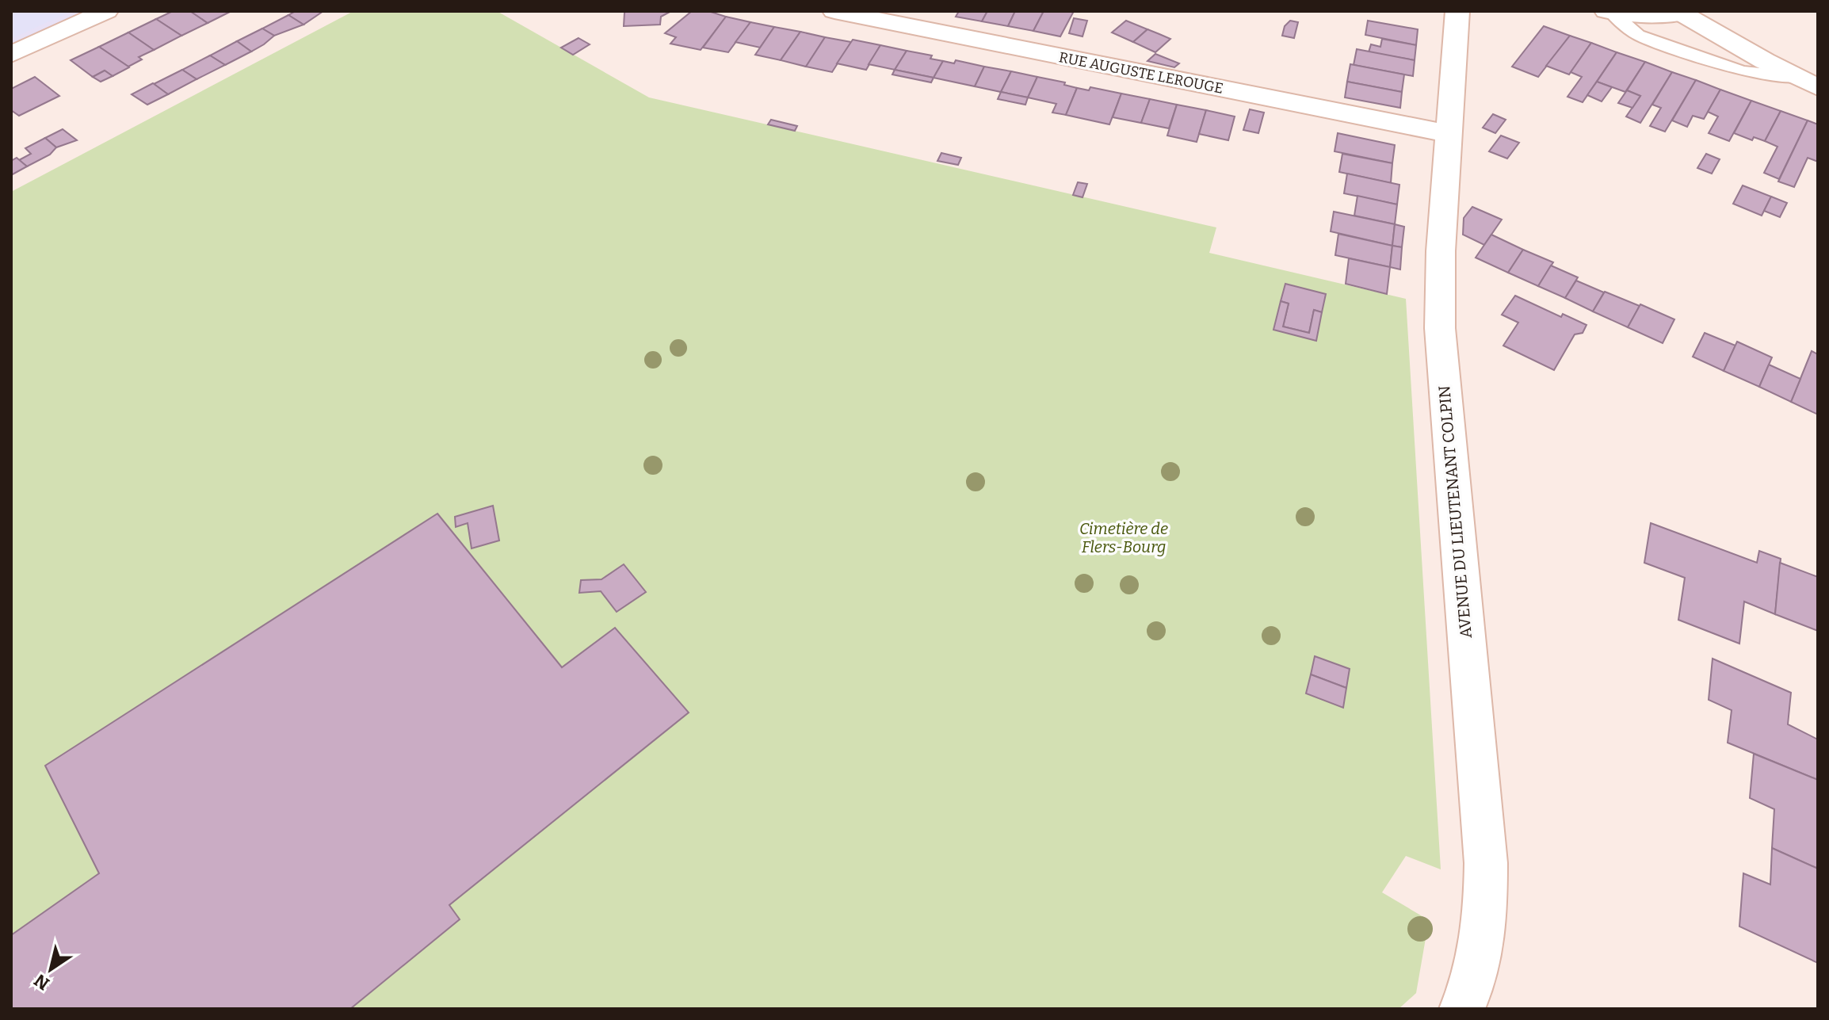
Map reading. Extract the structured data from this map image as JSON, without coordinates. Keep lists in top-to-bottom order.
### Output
{
  "streets": {
    "street": ["RUE AUGUSTE LEROUGE", "AVENUE DU LIEUTENANT COLPIN"]
  },
  "crossings": [
    ["RUE AUGUSTE LEROUGE", "AVENUE DU LIEUTENANT COLPIN"]
  ],
  "parks": ["Cimetière de Flers-Bourg"],
  "north": "bottom left"
}
